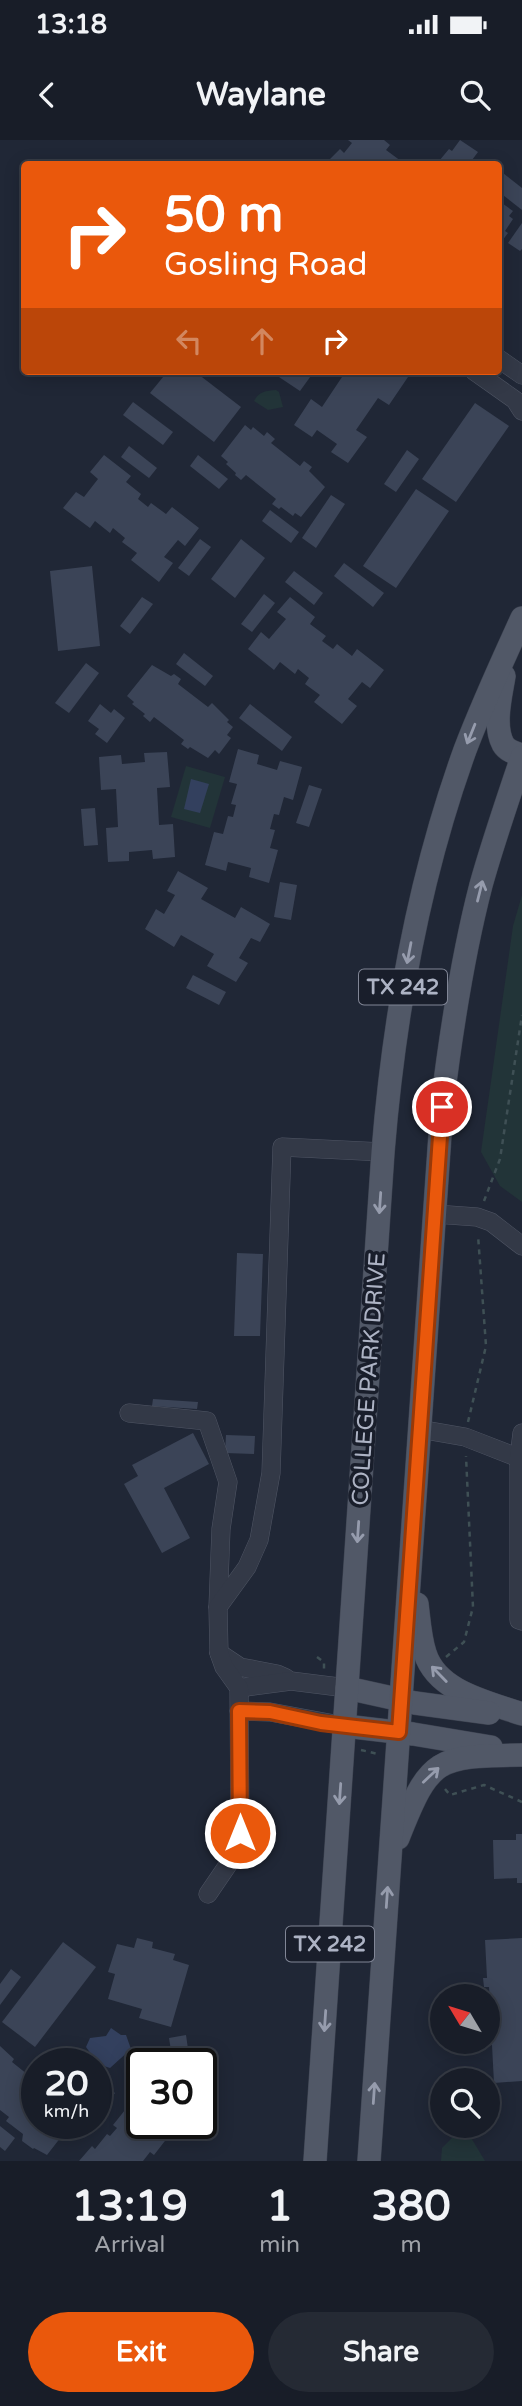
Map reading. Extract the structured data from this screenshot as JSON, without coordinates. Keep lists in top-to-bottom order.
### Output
{
  "streets": {
    "main road": ["TX 242", "COLLEGE PARK DRIVE"]
  },
  "north": "top left",
  "page": {
    "status": "13:18",
    "header": "Waylane",
    "turn": ["50 m", "Gosling Road"],
    "speed": "20 km/h",
    "limit": "30",
    "eta": [
      "13:19",
      "Arrival",
      "1",
      "min",
      "380",
      "m"
    ],
    "buttons": ["Exit", "Share"]
  }
}
